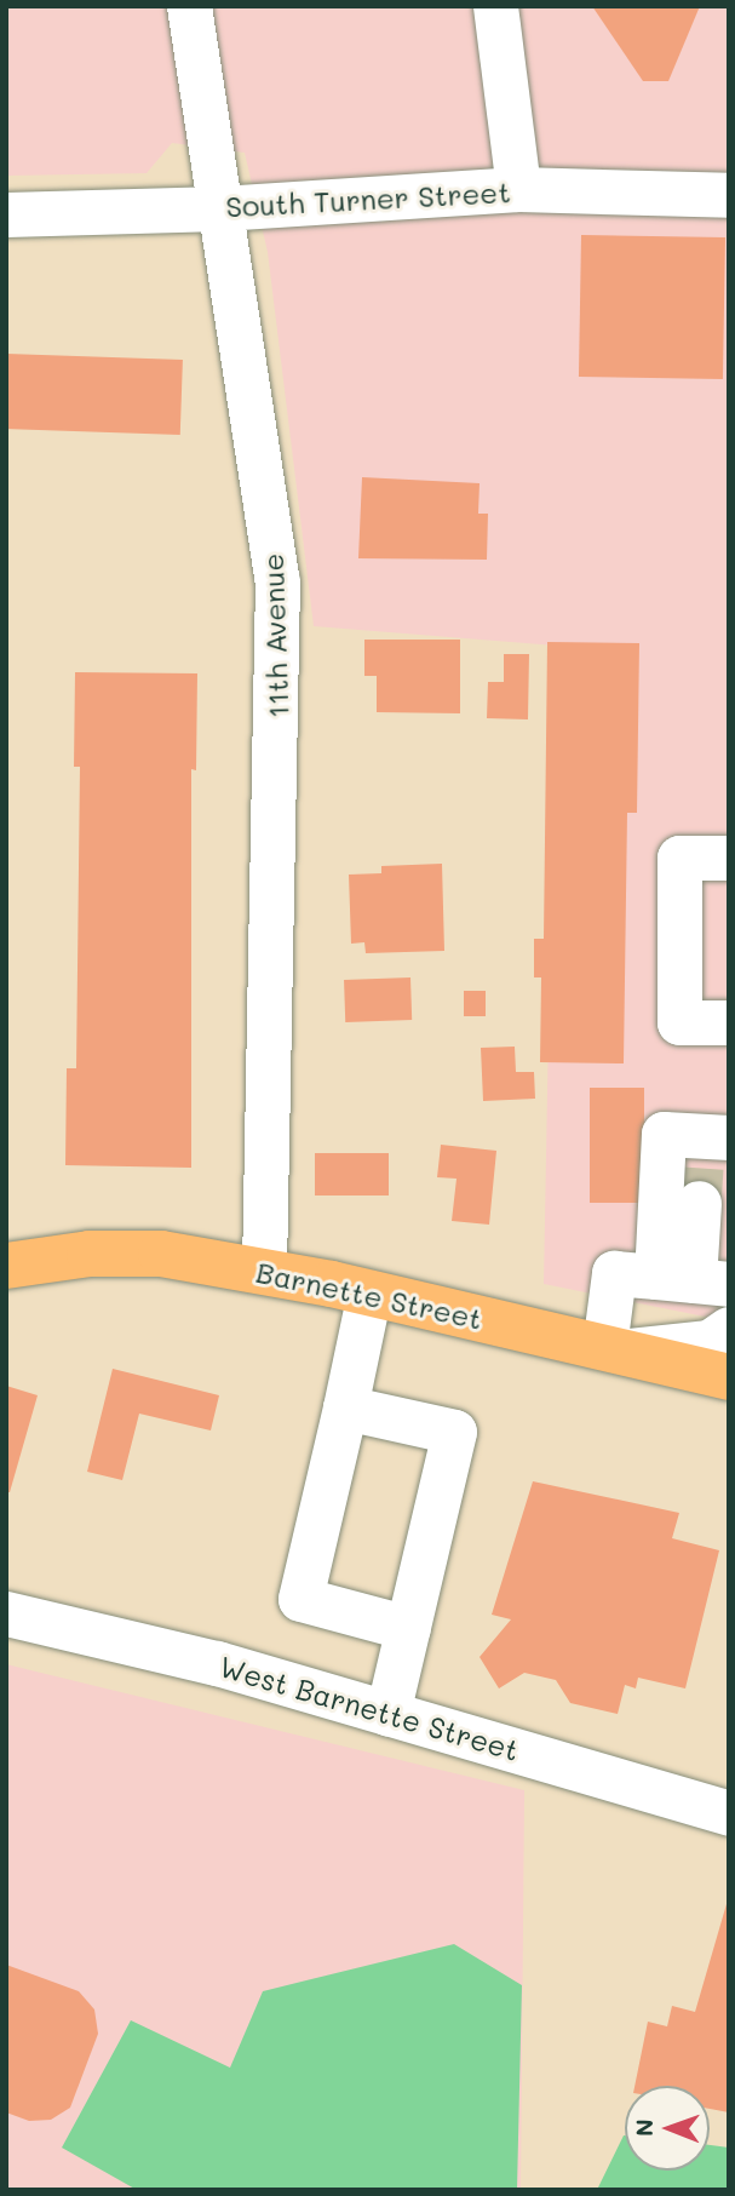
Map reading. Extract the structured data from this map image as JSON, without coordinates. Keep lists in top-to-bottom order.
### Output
{
  "streets": {
    "main road": ["Barnette Street"],
    "street": ["South Turner Street", "11th Avenue", "West Barnette Street"]
  },
  "crossings": [
    ["South Turner Street", "11th Avenue"],
    ["11th Avenue", "Barnette Street"]
  ],
  "north": "left"
}
